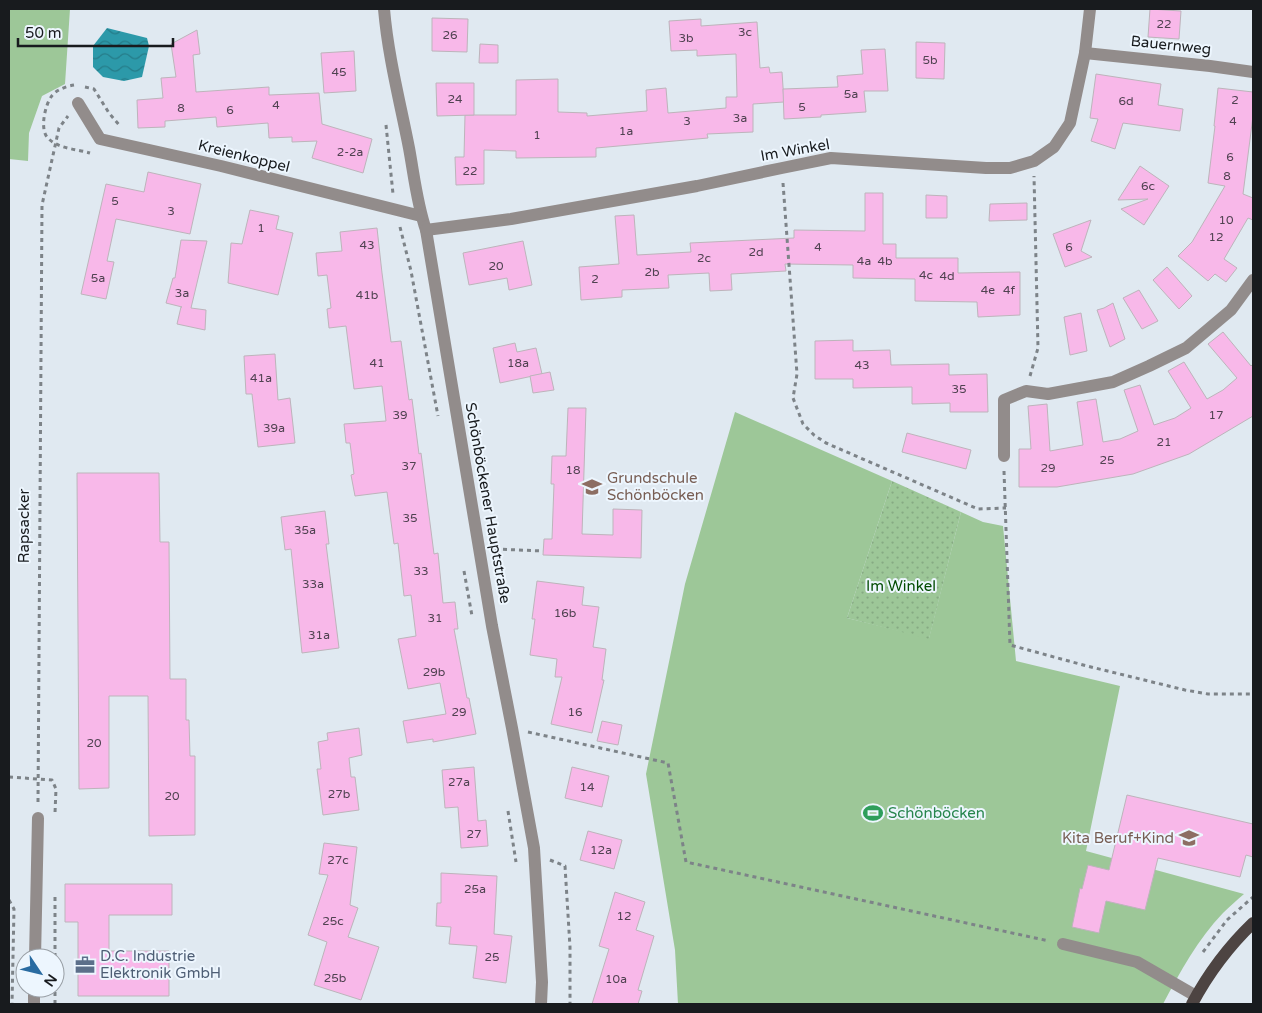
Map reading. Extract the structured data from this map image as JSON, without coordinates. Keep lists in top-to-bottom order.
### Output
{
  "streets": {
    "street": [
      "Bauernweg",
      "Im Winkel",
      "Kreienkoppel",
      "Schönböckener Hauptstraße"
    ],
    "path": ["Rapsacker"]
  },
  "crossings": [
    ["Bauernweg", "Im Winkel"],
    ["Im Winkel", "Schönböckener Hauptstraße"],
    ["Kreienkoppel", "Schönböckener Hauptstraße"],
    ["Kreienkoppel", "Rapsacker"]
  ],
  "parks": ["Im Winkel"],
  "places": {
    "school or university": ["Grundschule Schönböcken", "Kita Beruf+Kind"],
    "sports": ["Schönböcken"],
    "office": ["D.C. Industrie Elektronik GmbH"]
  },
  "house_numbers": [
    "22",
    "3c",
    "26",
    "3b",
    "5b",
    "45",
    "5a",
    "24",
    "2",
    "6d",
    "4",
    "5",
    "8",
    "6",
    "3a",
    "3",
    "4",
    "1a",
    "1",
    "2-2a",
    "6",
    "22",
    "8",
    "6c",
    "5",
    "3",
    "10",
    "1",
    "12",
    "43",
    "4",
    "6",
    "2d",
    "2c",
    "4a",
    "4b",
    "20",
    "2b",
    "4c",
    "4d",
    "5a",
    "2",
    "4e",
    "4f",
    "3a",
    "41b",
    "41",
    "18a",
    "43",
    "41a",
    "35",
    "39",
    "17",
    "39a",
    "21",
    "25",
    "37",
    "29",
    "18",
    "35",
    "35a",
    "33",
    "33a",
    "16b",
    "31",
    "31a",
    "29b",
    "29",
    "16",
    "20",
    "27a",
    "14",
    "27b",
    "20",
    "27",
    "12a",
    "27c",
    "25a",
    "12",
    "25c",
    "25",
    "25b",
    "10a"
  ],
  "scale_bar": "50 m",
  "north": "bottom right"
}
